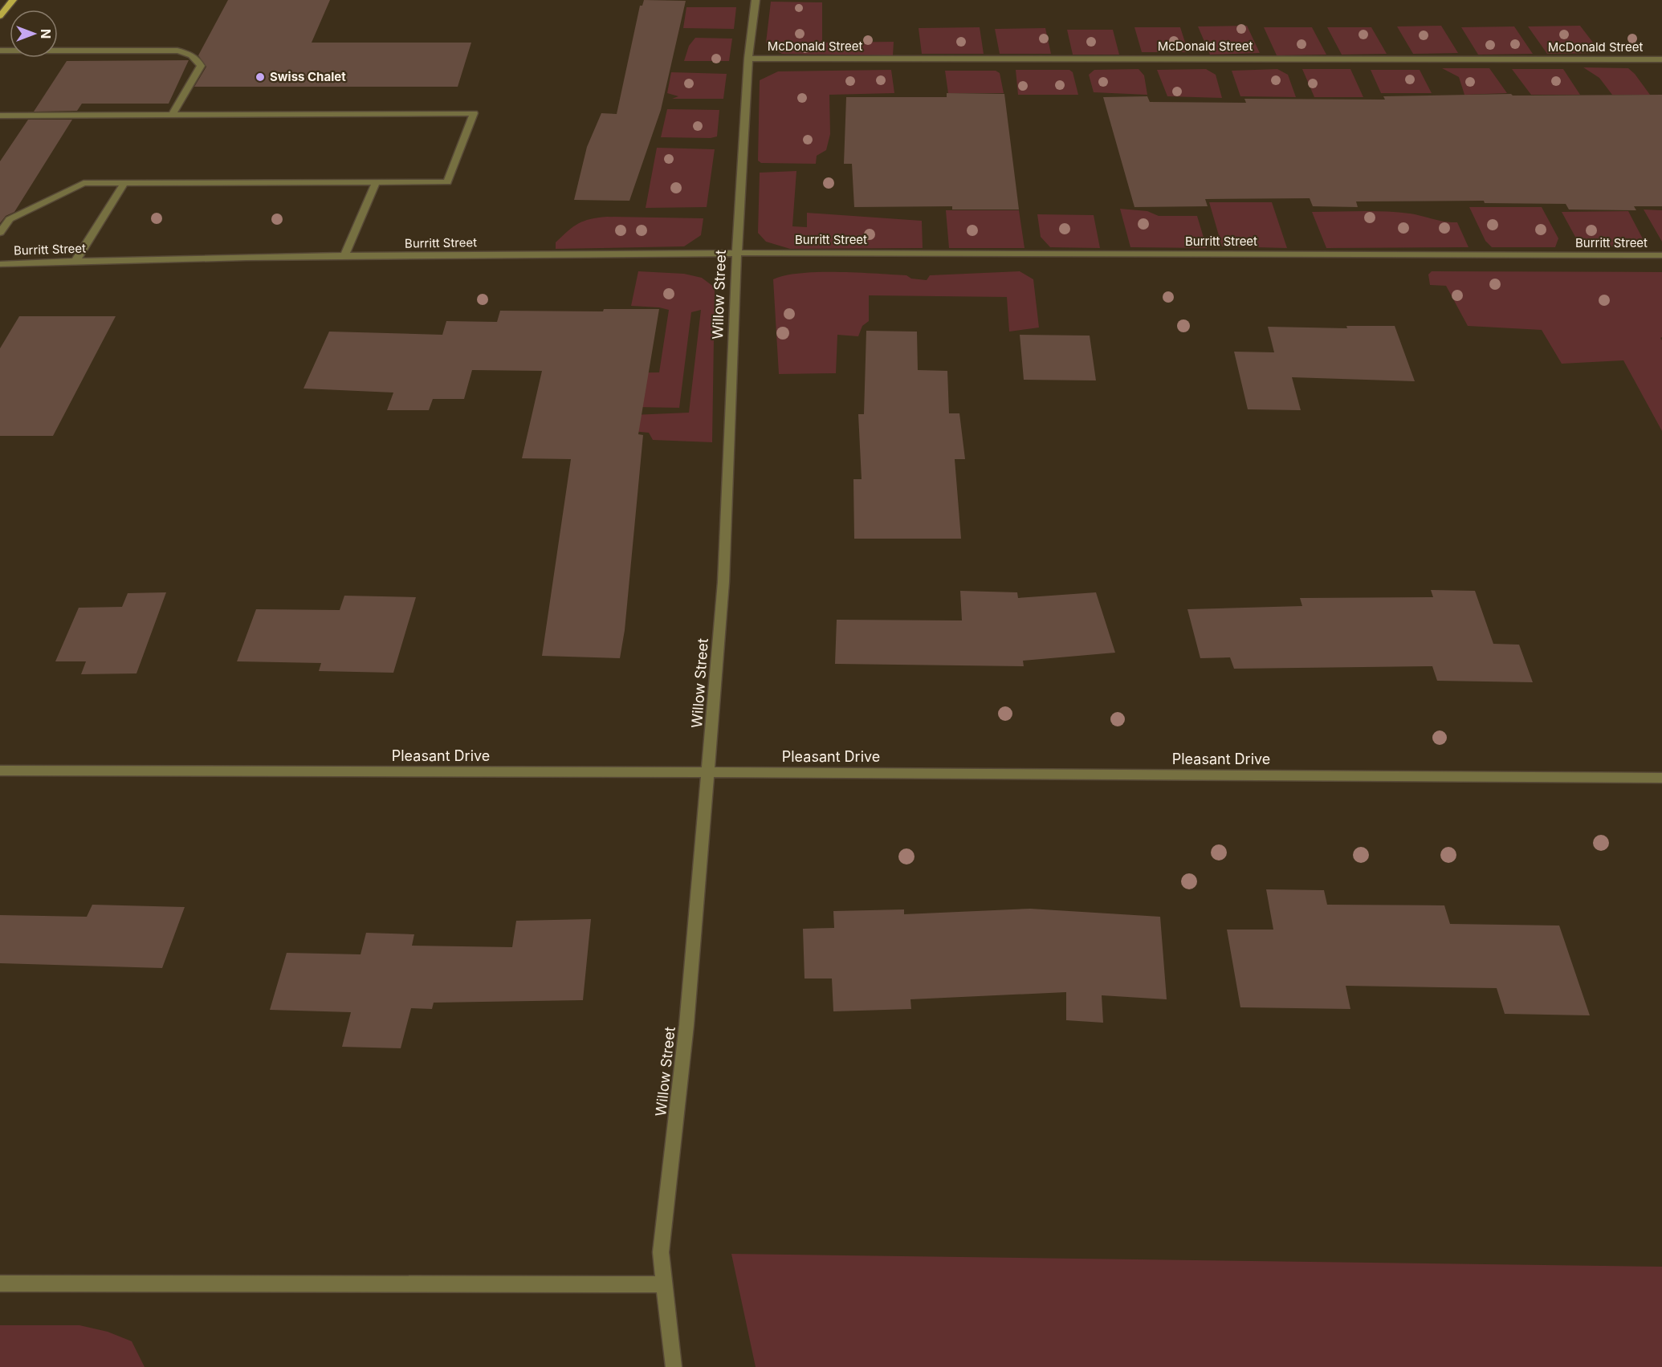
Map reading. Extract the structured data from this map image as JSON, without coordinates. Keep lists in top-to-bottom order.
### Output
{
  "streets": {
    "street": [
      "McDonald Street",
      "Burritt Street",
      "Willow Street",
      "Pleasant Drive"
    ]
  },
  "crossings": [
    ["McDonald Street", "Willow Street"],
    ["Burritt Street", "Willow Street"],
    ["Willow Street", "Pleasant Drive"]
  ],
  "places": ["Swiss Chalet"],
  "north": "right"
}
